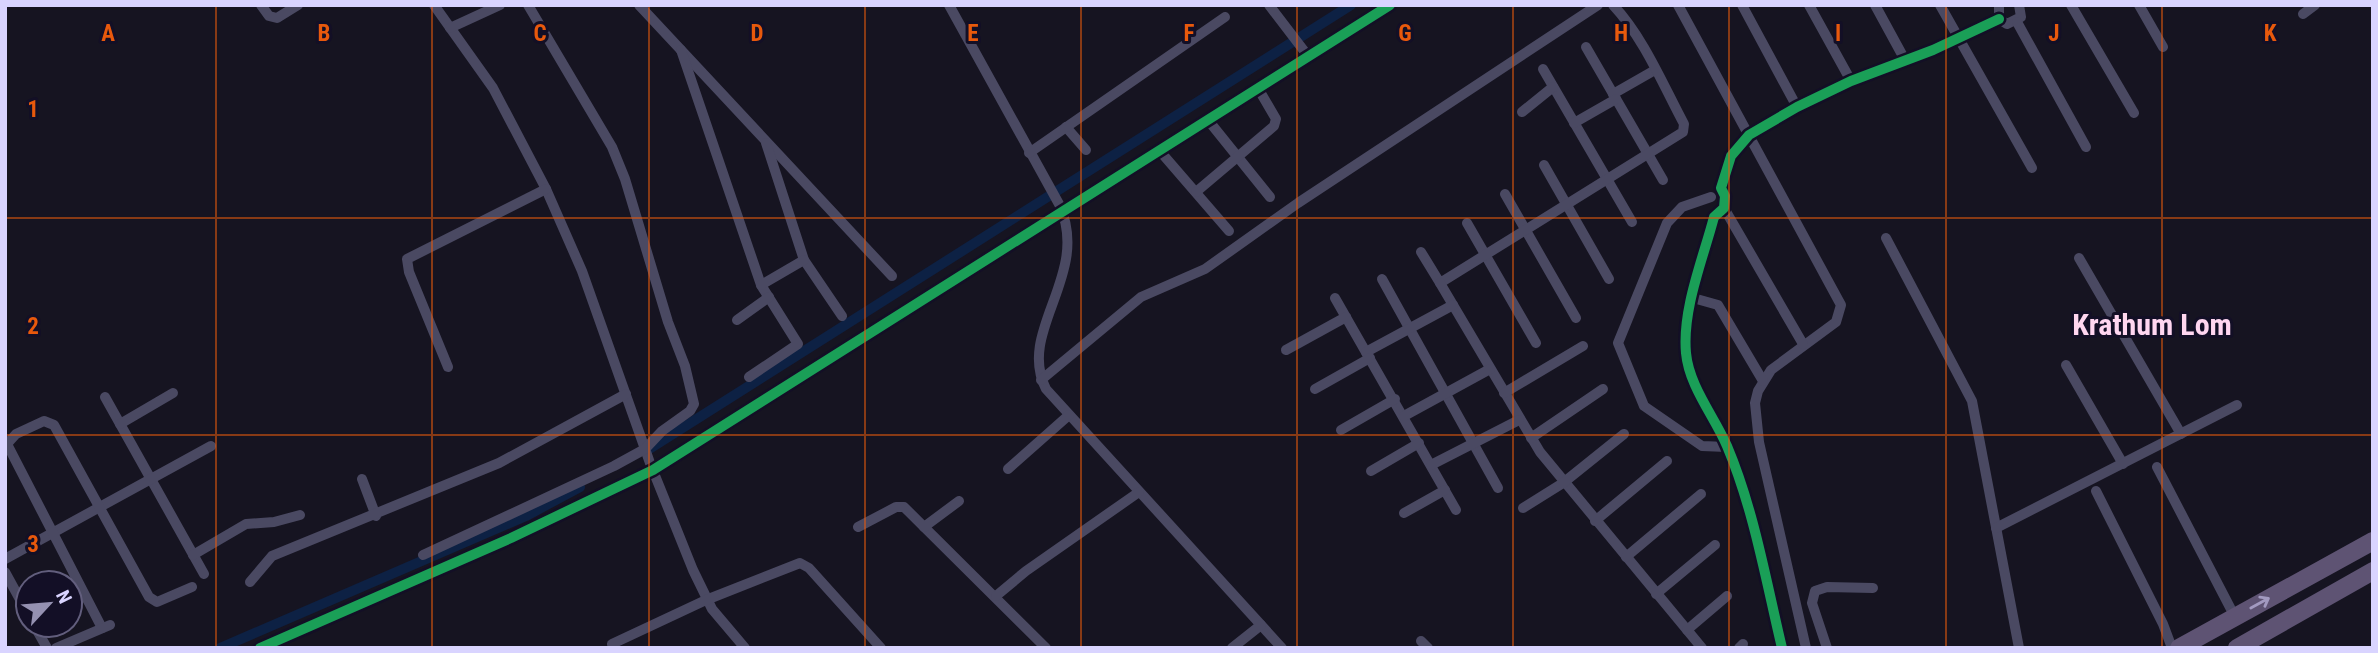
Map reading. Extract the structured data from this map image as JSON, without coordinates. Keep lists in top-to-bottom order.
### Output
{
  "districts": ["Krathum Lom"],
  "north": "top right",
  "grid": {
    "columns": [
      "A",
      "B",
      "C",
      "D",
      "E",
      "F",
      "G",
      "H",
      "I",
      "J",
      "K"
    ],
    "rows": ["1", "2", "3"]
  }
}
